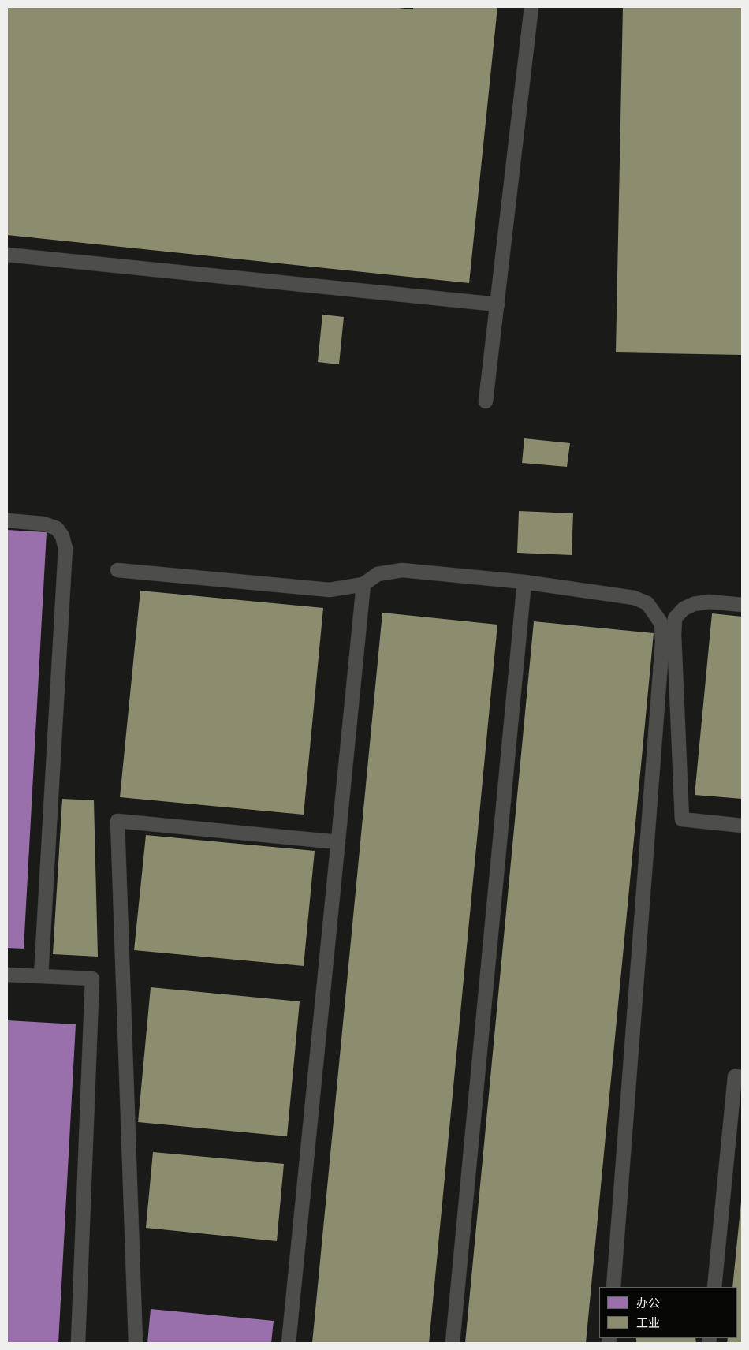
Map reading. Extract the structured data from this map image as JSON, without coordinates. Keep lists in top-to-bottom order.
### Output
{
  "legend": ["办公", "工业"]
}
